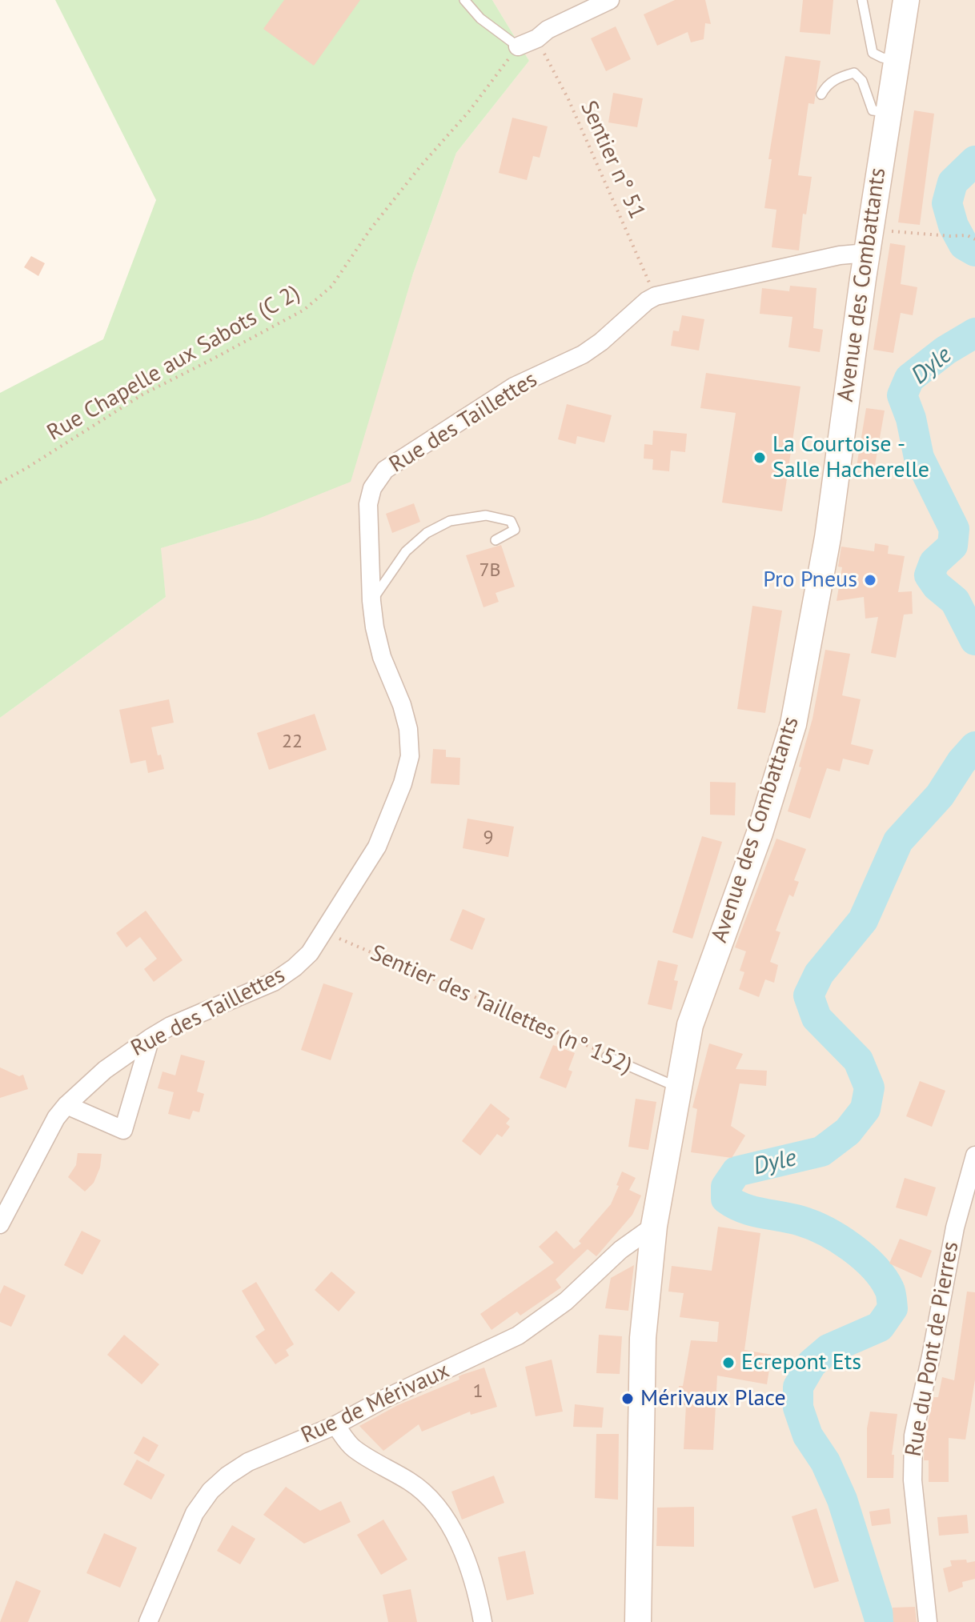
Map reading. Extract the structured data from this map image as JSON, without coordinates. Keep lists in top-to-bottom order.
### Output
{
  "streets": {
    "main road": ["Avenue des Combattants"],
    "street": ["Rue des Taillettes", "Rue du Pont de Pierres", "Rue de Mérivaux"],
    "lane": ["Sentier des Taillettes (n° 152)"],
    "path": ["Sentier n° 51", "Rue Chapelle aux Sabots (C 2)"]
  },
  "crossings": [
    ["Sentier n° 51", "Rue des Taillettes"],
    ["Avenue des Combattants", "Rue des Taillettes"],
    ["Avenue des Combattants", "Sentier des Taillettes (n° 152)"],
    ["Avenue des Combattants", "Rue de Mérivaux"],
    ["Rue des Taillettes", "Sentier des Taillettes (n° 152)"]
  ],
  "water": ["Dyle"],
  "places": [
    "La Courtoise - Salle Hacherelle",
    "Pro Pneus",
    "Ecrepont Ets",
    "Mérivaux Place"
  ],
  "house_numbers": [
    "7B",
    "22",
    "9",
    "1"
  ]
}
